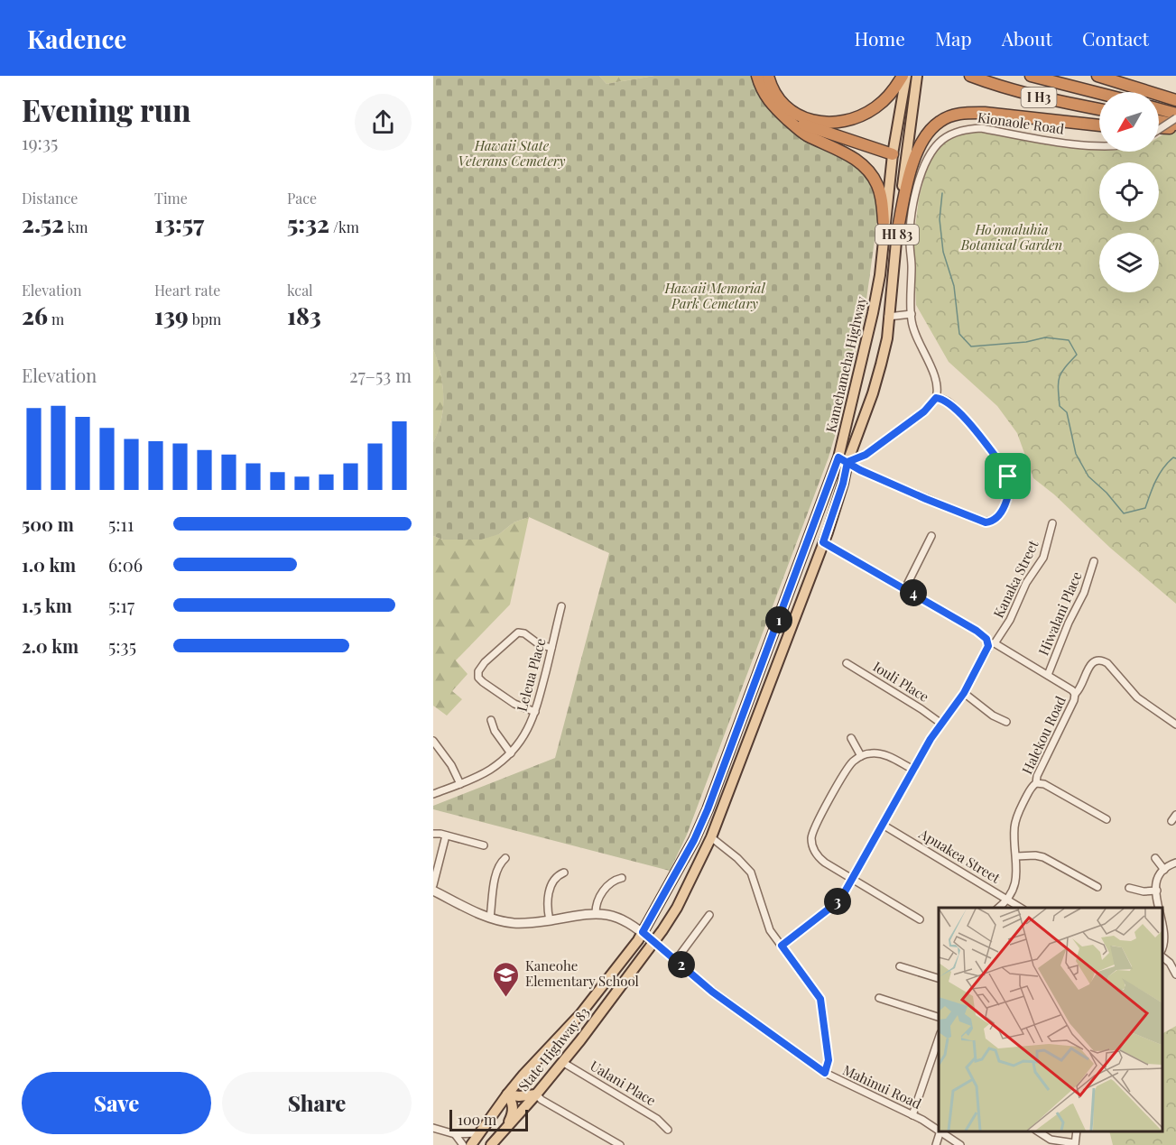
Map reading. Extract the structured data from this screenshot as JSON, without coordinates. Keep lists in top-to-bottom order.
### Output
{
  "streets": {
    "highway": ["I H3"],
    "main road": ["HI 83", "Kamehameha Highway", "State Highway 83"],
    "street": [
      "Kionaole Road",
      "Kanaka Street",
      "Hiwalani Place",
      "Leleua Place",
      "Iouli Place",
      "Halekou Road",
      "Apuakea Street",
      "Ualani Place",
      "Mahinui Road"
    ]
  },
  "crossings": [
    ["Kamehameha Highway", "State Highway 83"],
    ["Kanaka Street", "Iouli Place"],
    ["Kanaka Street", "Halekou Road"],
    ["Kanaka Street", "Apuakea Street"],
    ["Kanaka Street", "Mahinui Road"],
    ["Hiwalani Place", "Halekou Road"],
    ["Halekou Road", "Apuakea Street"],
    ["Halekou Road", "State Highway 83"],
    ["State Highway 83", "Ualani Place"],
    ["State Highway 83", "Mahinui Road"]
  ],
  "parks": ["Hawaii State Veterans Cemetery", "Ho'omaluhia Botanical Garden", "Hawaii Memorial Park Cemetary"],
  "places": {
    "school or university": ["Kaneohe Elementary School"]
  },
  "scale_bar": "100 m",
  "north": "bottom left",
  "page": {
    "header": "Kadence",
    "nav": [
      "Home",
      "Map",
      "About",
      "Contact"
    ],
    "heading": ["Evening run", "19:35"],
    "stats": [
      ["Distance", "2.52 km"],
      ["Time", "13:57"],
      ["Pace", "5:32 /km"],
      ["Elevation", "26 m"],
      ["Heart rate", "139 bpm"],
      ["kcal", "183"]
    ],
    "chart": ["Elevation", "27–53 m"],
    "list": [
      {
        "name": "500 m",
        "note": "5:11"
      },
      {
        "name": "1.0 km",
        "note": "6:06"
      },
      {
        "name": "1.5 km",
        "note": "5:17"
      },
      {
        "name": "2.0 km",
        "note": "5:35"
      }
    ],
    "pins": [
      "4",
      "1",
      "3",
      "2"
    ],
    "buttons": ["Save", "Share"],
    "scale": "100 m"
  }
}
